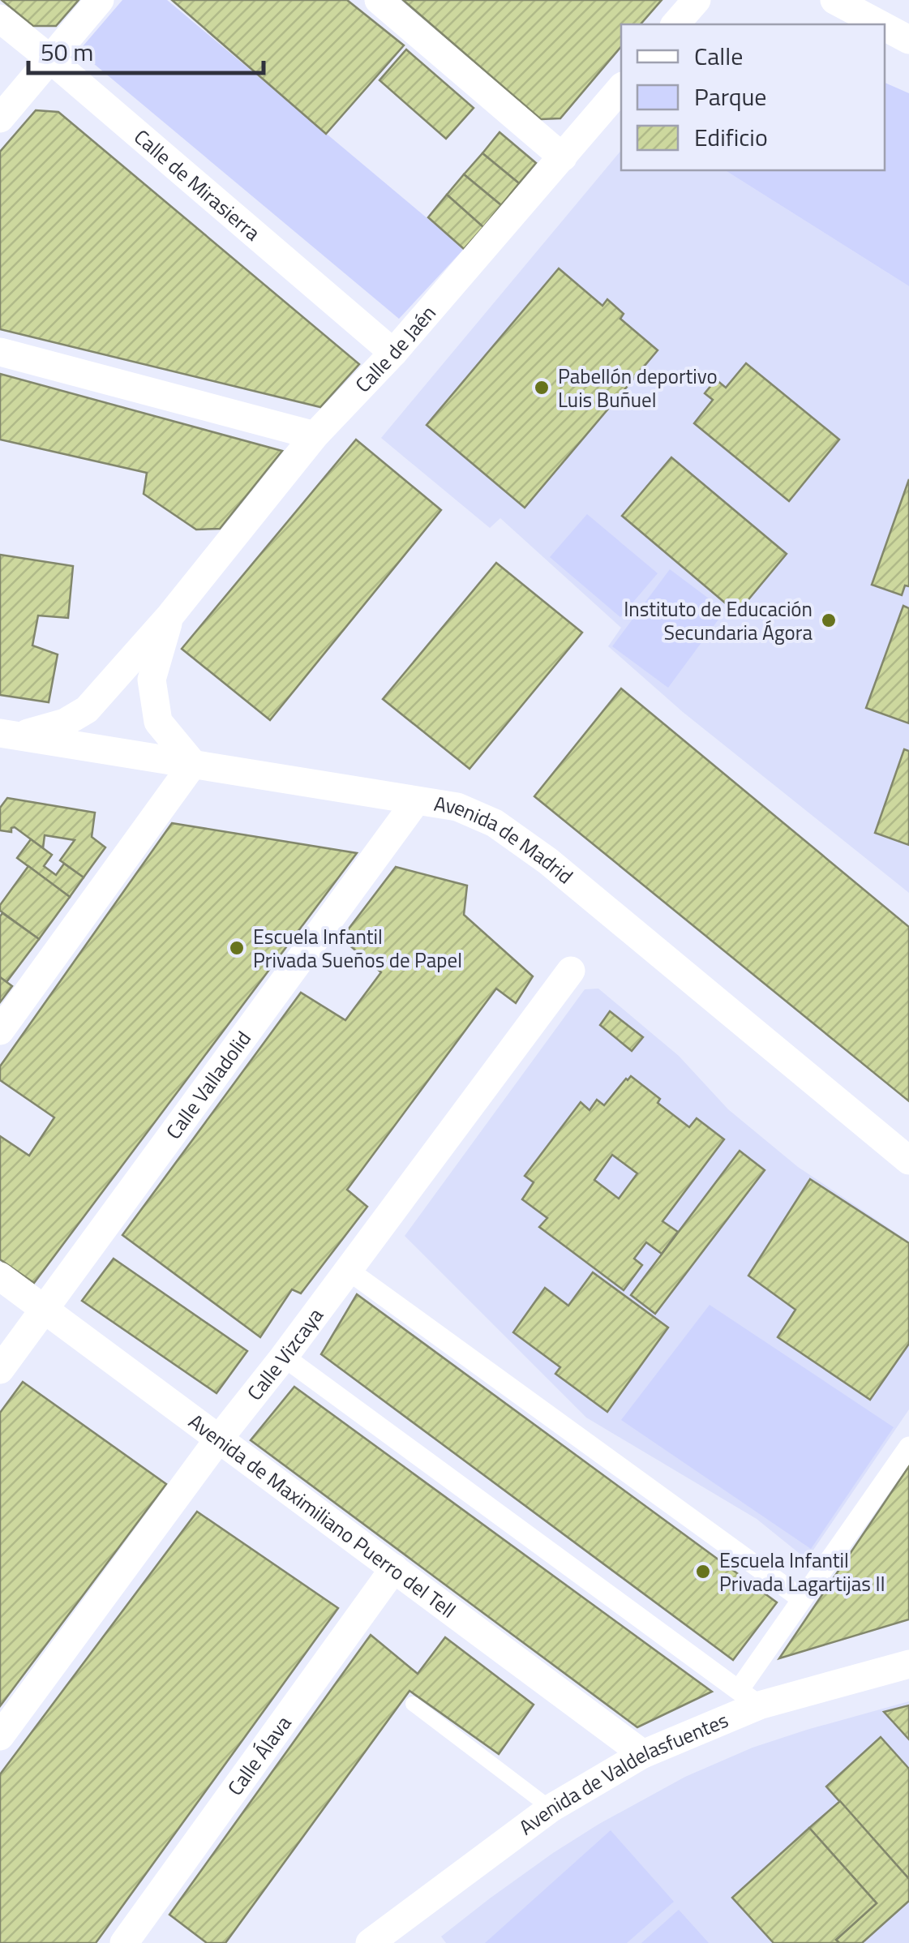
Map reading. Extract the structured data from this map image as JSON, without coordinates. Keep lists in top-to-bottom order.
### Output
{
  "streets": {
    "street": [
      "Calle de Mirasierra",
      "Calle de Jaén",
      "Avenida de Madrid",
      "Calle Valladolid",
      "Calle Vizcaya",
      "Avenida de Maximiliano Puerro del Tell",
      "Calle Álava",
      "Avenida de Valdelasfuentes"
    ]
  },
  "crossings": [
    ["Calle de Mirasierra", "Calle de Jaén"],
    ["Calle de Jaén", "Avenida de Madrid"],
    ["Avenida de Madrid", "Calle Valladolid"],
    ["Calle Valladolid", "Avenida de Maximiliano Puerro del Tell"],
    ["Calle Vizcaya", "Avenida de Maximiliano Puerro del Tell"],
    ["Avenida de Maximiliano Puerro del Tell", "Calle Álava"],
    ["Avenida de Maximiliano Puerro del Tell", "Avenida de Valdelasfuentes"]
  ],
  "places": [
    "Pabellón deportivo Luis Buñuel",
    "Instituto de Educación Secundaria Ágora",
    "Escuela Infantil Privada Sueños de Papel",
    "Escuela Infantil Privada Lagartijas II"
  ],
  "legend": ["Calle", "Parque", "Edificio"],
  "scale_bar": "50 m"
}
